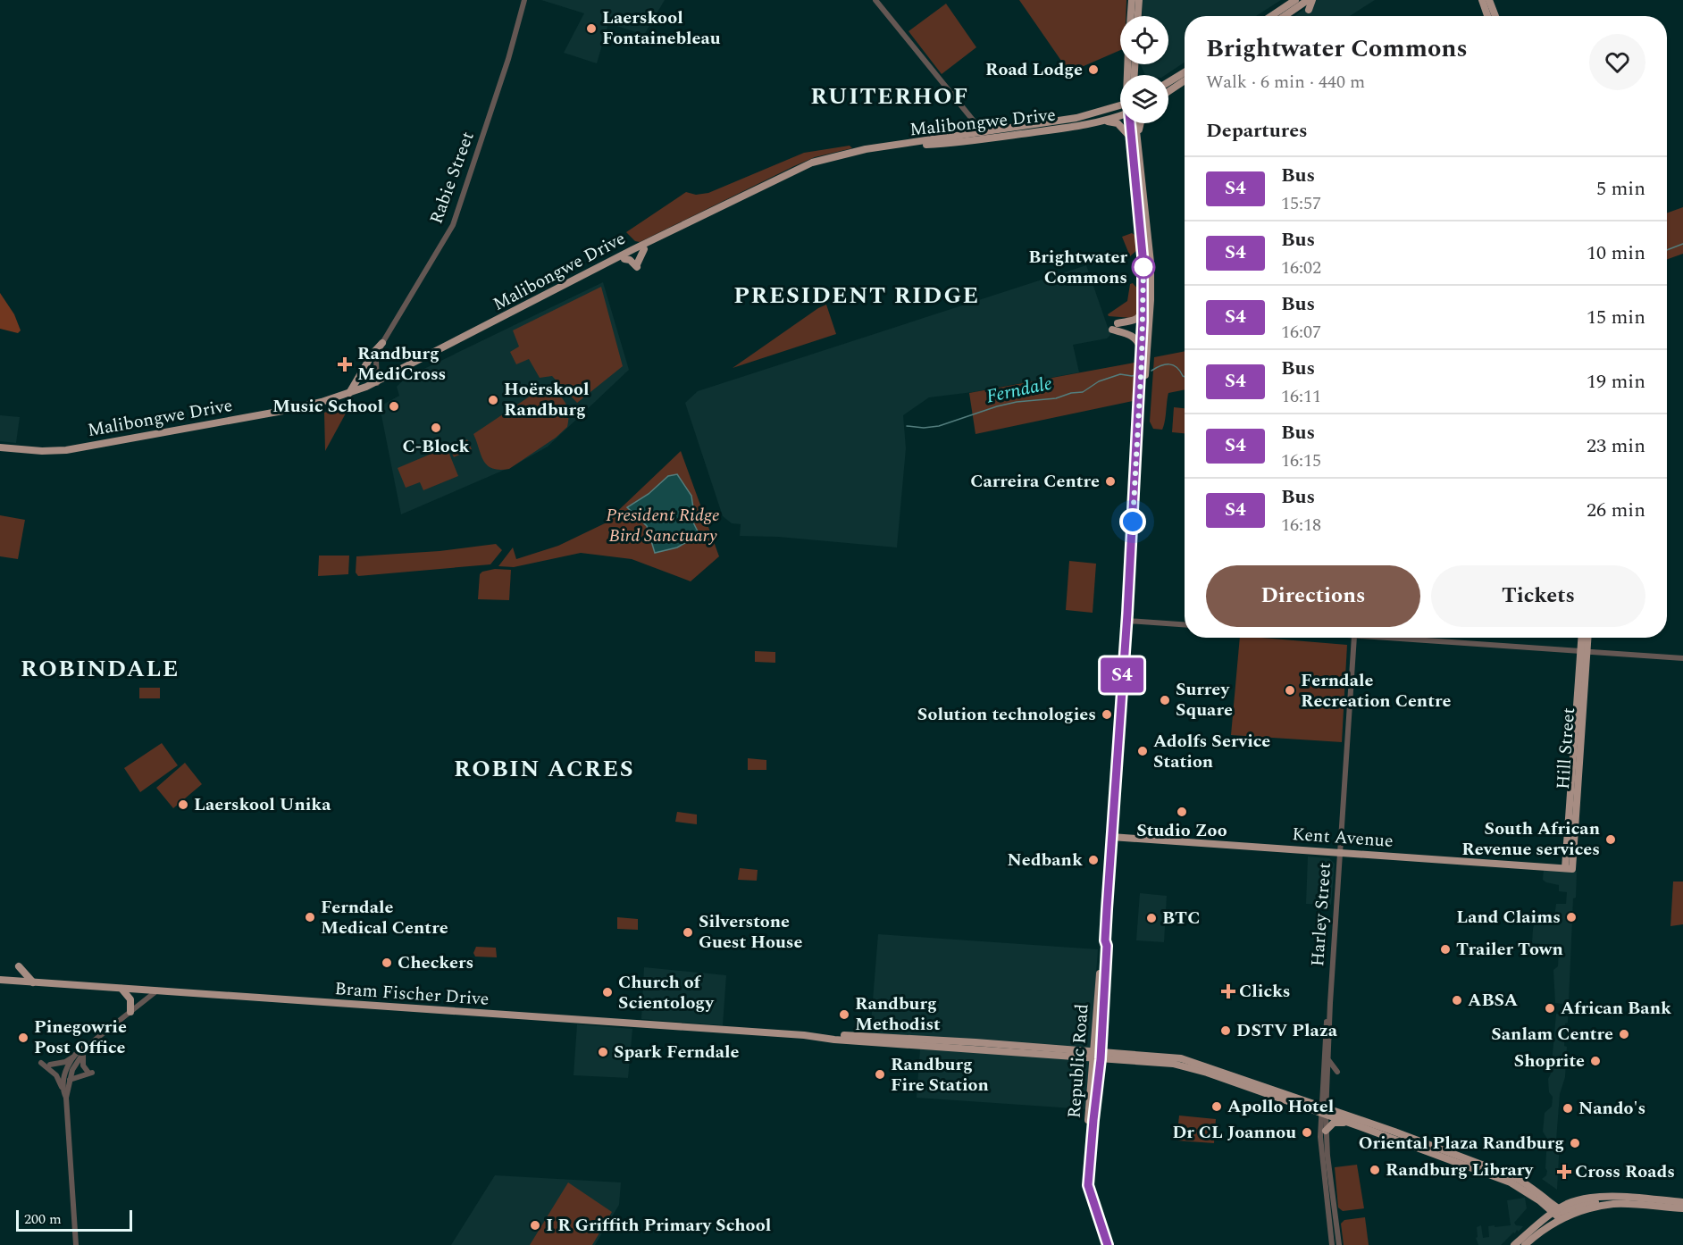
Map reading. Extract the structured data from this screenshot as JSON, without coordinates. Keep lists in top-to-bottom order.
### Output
{
  "streets": {
    "main road": [
      "Malibongwe Drive",
      "Hill Street",
      "Kent Avenue",
      "Bram Fischer Drive",
      "Republic Road"
    ],
    "street": ["Rabie Street", "Harley Street"]
  },
  "crossings": [
    ["Malibongwe Drive", "Rabie Street"],
    ["Hill Street", "Kent Avenue"],
    ["Kent Avenue", "Harley Street"],
    ["Kent Avenue", "Republic Road"],
    ["Harley Street", "Bram Fischer Drive"],
    ["Bram Fischer Drive", "Republic Road"]
  ],
  "districts": [
    "RUITERHOF",
    "PRESIDENT RIDGE",
    "ROBINDALE",
    "ROBIN ACRES"
  ],
  "water": ["Ferndale"],
  "parks": ["President Ridge Bird Sanctuary"],
  "places": {
    "other": [
      "Laerskool Fontainebleau",
      "Road Lodge",
      "Brightwater Commons",
      "Hoërskool Randburg",
      "Music School",
      "C-Block",
      "Carreira Centre",
      "Ferndale Recreation Centre",
      "Surrey Square",
      "Solution technologies",
      "Adolfs Service Station",
      "Laerskool Unika",
      "Studio Zoo",
      "South African Revenue services",
      "Nedbank",
      "Ferndale Medical Centre",
      "Land Claims",
      "BTC",
      "Silverstone Guest House",
      "Trailer Town",
      "Checkers",
      "Church of Scientology",
      "ABSA",
      "African Bank",
      "Randburg Methodist",
      "DSTV Plaza",
      "Sanlam Centre",
      "Pinegowrie Post Office",
      "Spark Ferndale",
      "Shoprite",
      "Randburg Fire Station",
      "Apollo Hotel",
      "Nando's",
      "Dr CL Joannou",
      "Oriental Plaza Randburg",
      "Randburg Library",
      "I R Griffith Primary School"
    ],
    "health": ["Randburg MediCross", "Clicks", "Cross Roads"]
  },
  "lines": ["bus line S4"],
  "scale_bar": "200 m",
  "page": {
    "on_map": "S4",
    "heading": [
      ["Brightwater Commons", "Walk · 6 min · 440 m"],
      "Departures"
    ],
    "list": [
      {
        "mark": "S4",
        "name": "Bus",
        "note": "15:57",
        "value": "5 min"
      },
      {
        "mark": "S4",
        "name": "Bus",
        "note": "16:02",
        "value": "10 min"
      },
      {
        "mark": "S4",
        "name": "Bus",
        "note": "16:07",
        "value": "15 min"
      },
      {
        "mark": "S4",
        "name": "Bus",
        "note": "16:11",
        "value": "19 min"
      },
      {
        "mark": "S4",
        "name": "Bus",
        "note": "16:15",
        "value": "23 min"
      },
      {
        "mark": "S4",
        "name": "Bus",
        "note": "16:18",
        "value": "26 min"
      }
    ],
    "buttons": ["Directions", "Tickets"],
    "scale": "200 m"
  }
}
